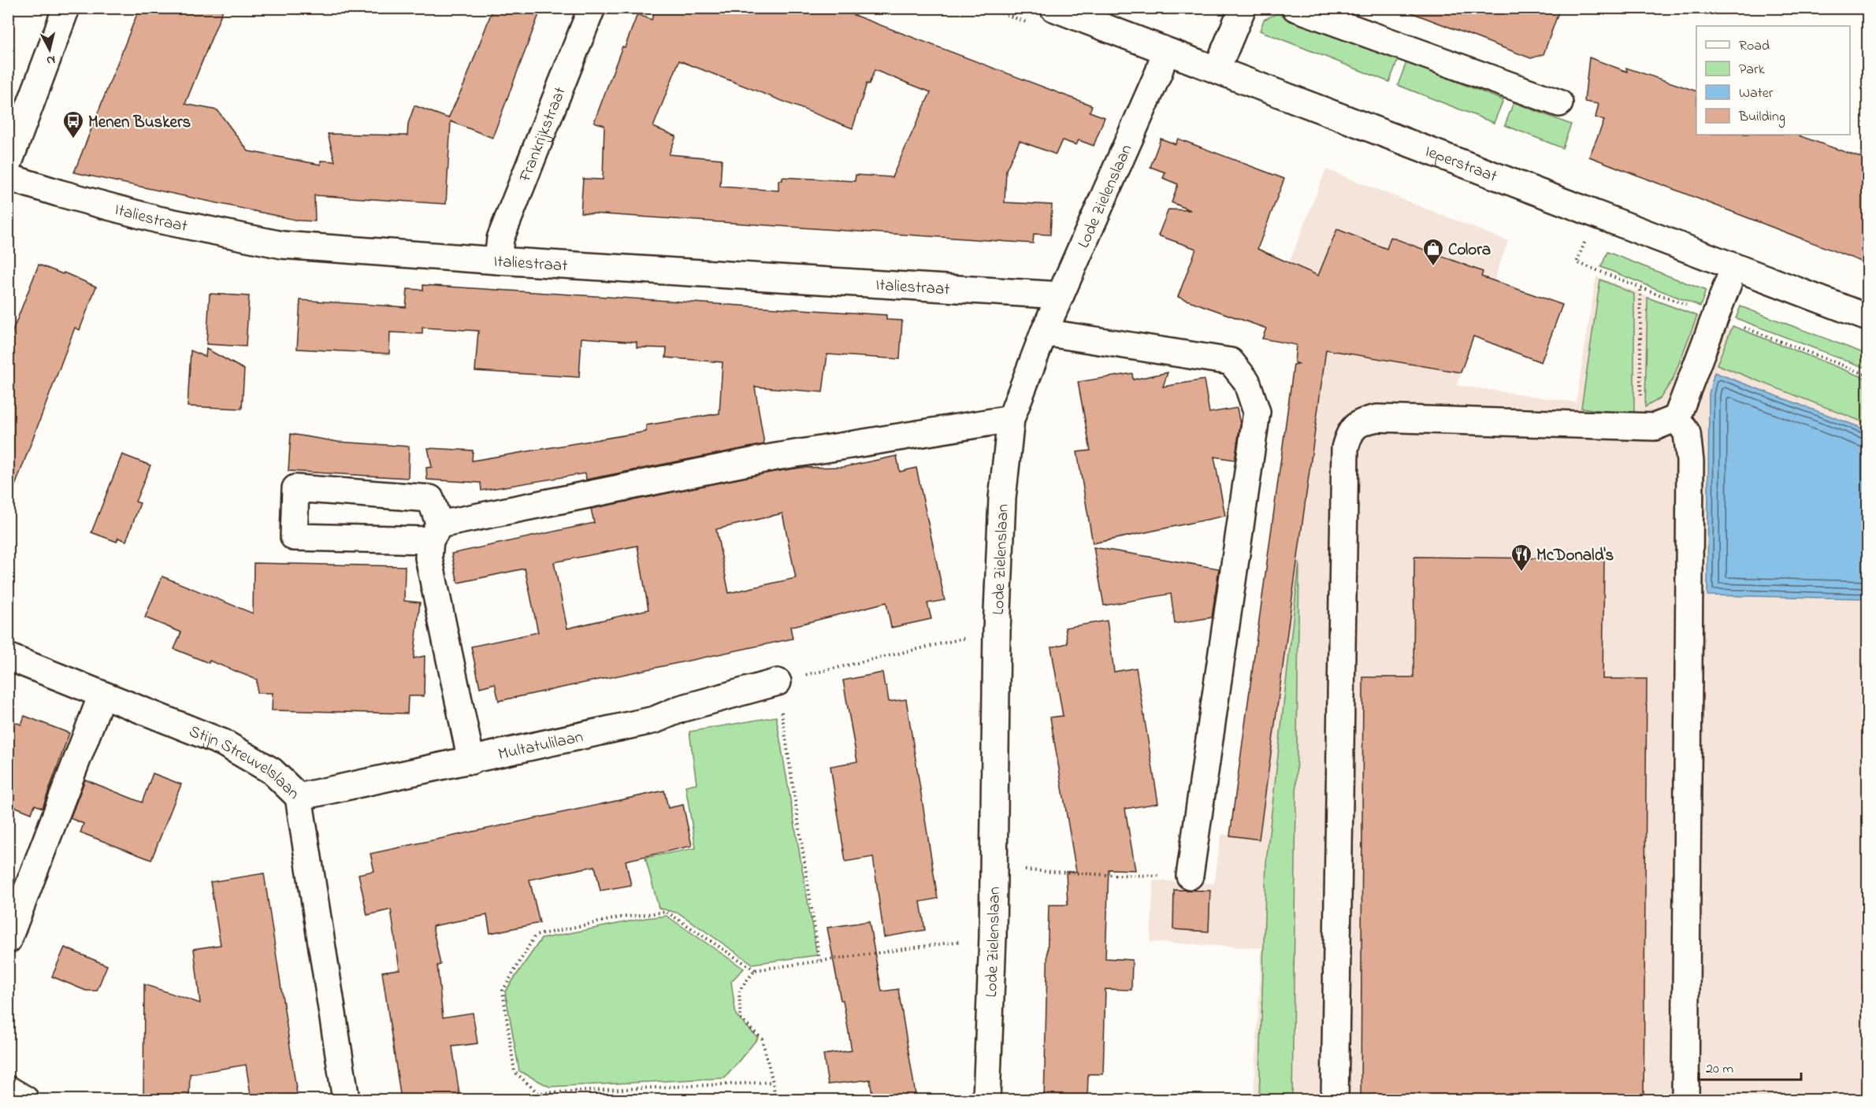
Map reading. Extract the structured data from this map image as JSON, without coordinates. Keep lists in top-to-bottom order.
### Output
{
  "streets": {
    "street": [
      "Frankrijkstraat",
      "Ieperstraat",
      "Lode Zielenslaan",
      "Italiestraat",
      "Multatulilaan",
      "Stijn Streuvelslaan"
    ]
  },
  "crossings": [
    ["Frankrijkstraat", "Italiestraat"],
    ["Ieperstraat", "Lode Zielenslaan"],
    ["Lode Zielenslaan", "Italiestraat"],
    ["Multatulilaan", "Stijn Streuvelslaan"]
  ],
  "places": {
    "bus stop": ["Menen Buskers"],
    "shop": ["Colora"],
    "restaurant": ["McDonald's"]
  },
  "legend": [
    "Road",
    "Park",
    "Water",
    "Building"
  ],
  "scale_bar": "20 m",
  "north": "bottom"
}
